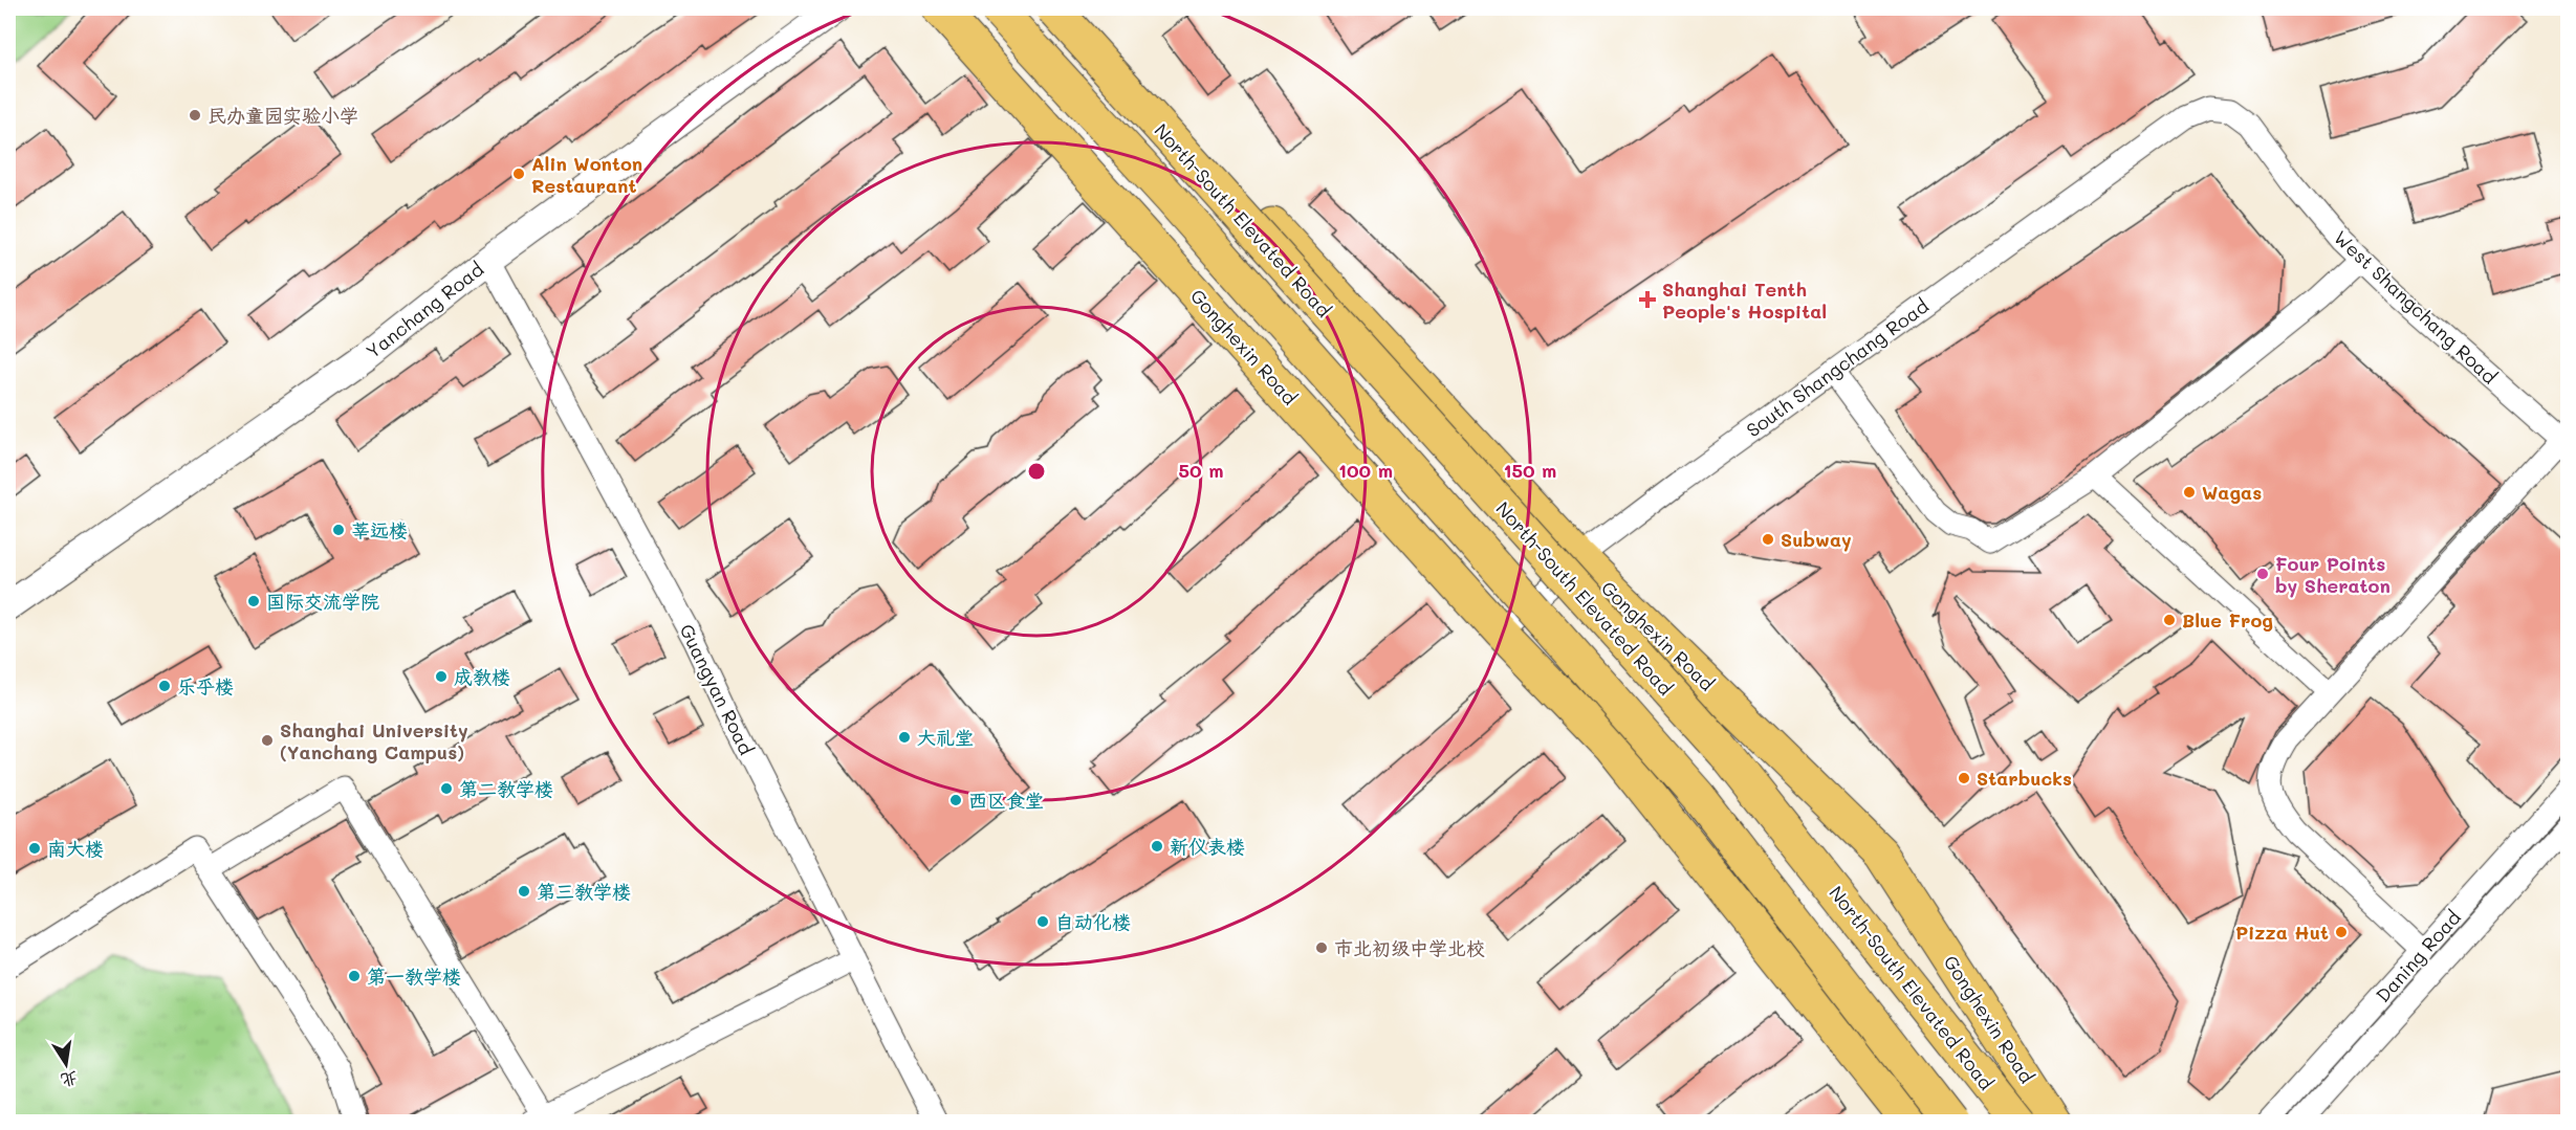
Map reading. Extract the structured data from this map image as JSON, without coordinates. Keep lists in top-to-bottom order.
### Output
{
  "streets": {
    "main road": ["North-South Elevated Road", "Gonghexin Road"],
    "street": [
      "West Shangchang Road",
      "Yanchang Road",
      "South Shangchang Road",
      "Guangyan Road",
      "Daning Road"
    ]
  },
  "crossings": [
    ["West Shangchang Road", "South Shangchang Road"],
    ["Yanchang Road", "Guangyan Road"],
    ["Gonghexin Road", "South Shangchang Road"]
  ],
  "places": {
    "other": [
      "民办童园实验小学",
      "Alin Wonton Restaurant",
      "Wagas",
      "莘远楼",
      "Subway",
      "Four Points by Sheraton",
      "国际交流学院",
      "Blue Frog",
      "成教楼",
      "乐乎楼",
      "大礼堂",
      "Shanghai University (Yanchang Campus)",
      "Starbucks",
      "第二教学楼",
      "西区食堂",
      "新仪表楼",
      "南大楼",
      "第三教学楼",
      "自动化楼",
      "Pizza Hut",
      "市北初级中学北校",
      "第一教学楼"
    ],
    "health": ["Shanghai Tenth People's Hospital"]
  },
  "north": "bottom",
  "rings": ["50 m", "100 m", "150 m"]
}
